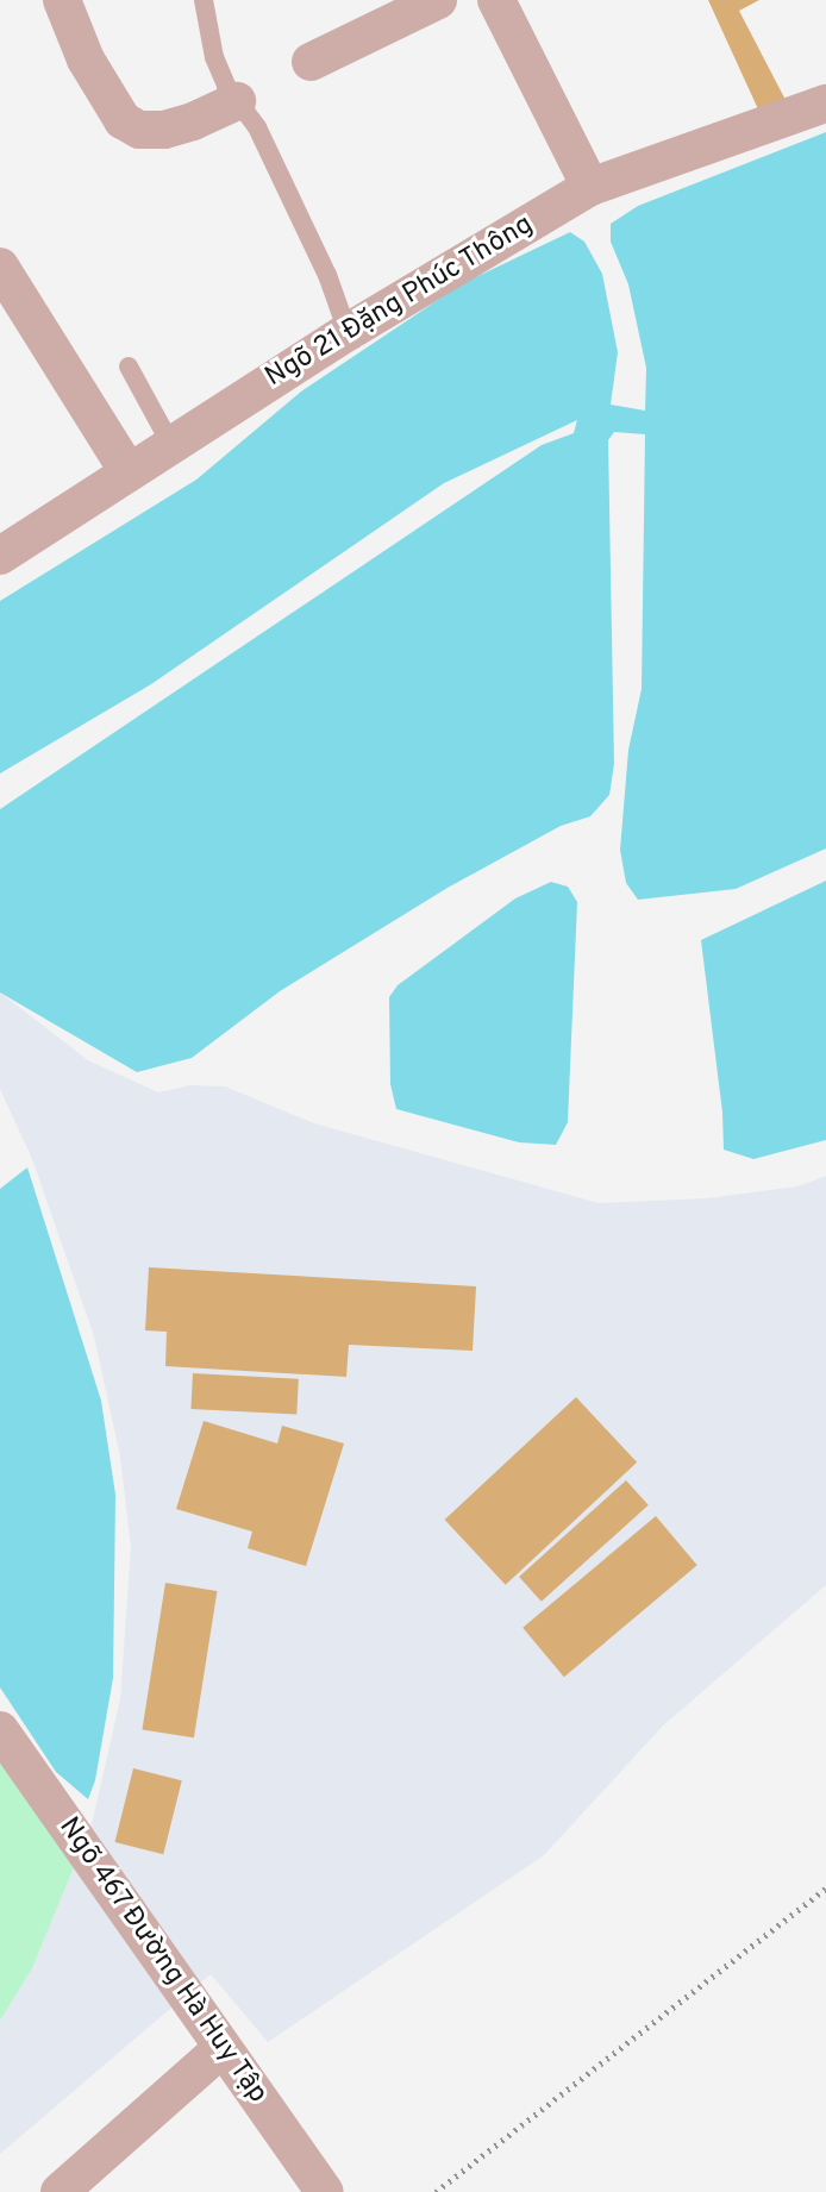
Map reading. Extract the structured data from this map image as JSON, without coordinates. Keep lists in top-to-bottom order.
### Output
{
  "streets": {
    "street": ["Ngõ 21 Đặng Phúc Thông", "Ngõ 467 Đường Hà Huy Tập"]
  }
}
